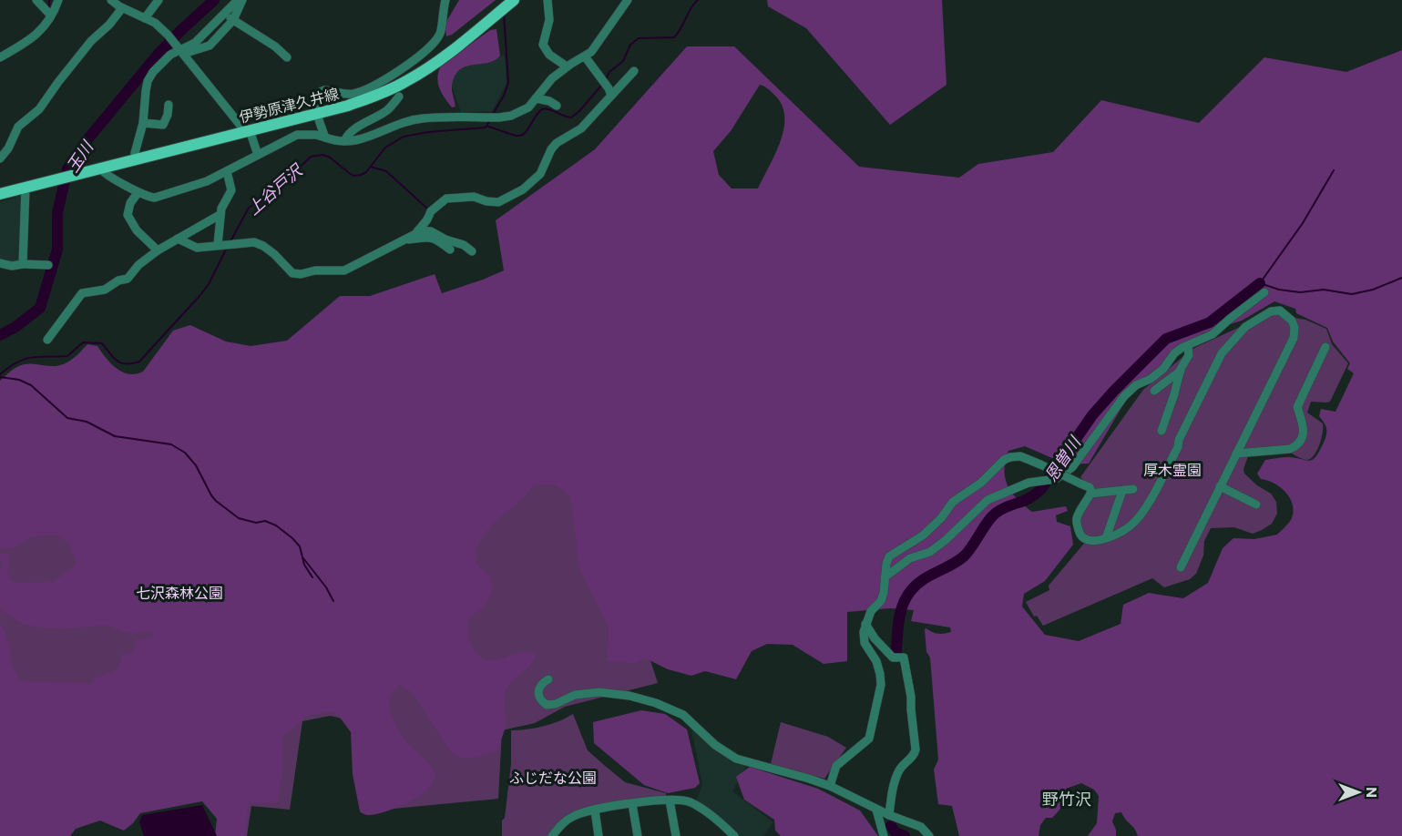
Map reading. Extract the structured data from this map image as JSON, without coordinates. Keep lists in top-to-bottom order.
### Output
{
  "streets": {
    "main road": ["伊勢原津久井線"]
  },
  "districts": ["野竹沢"],
  "water": ["玉川", "上谷戸沢", "恩曽川"],
  "parks": ["厚木霊園", "七沢森林公園", "ふじだな公園"],
  "north": "right"
}
